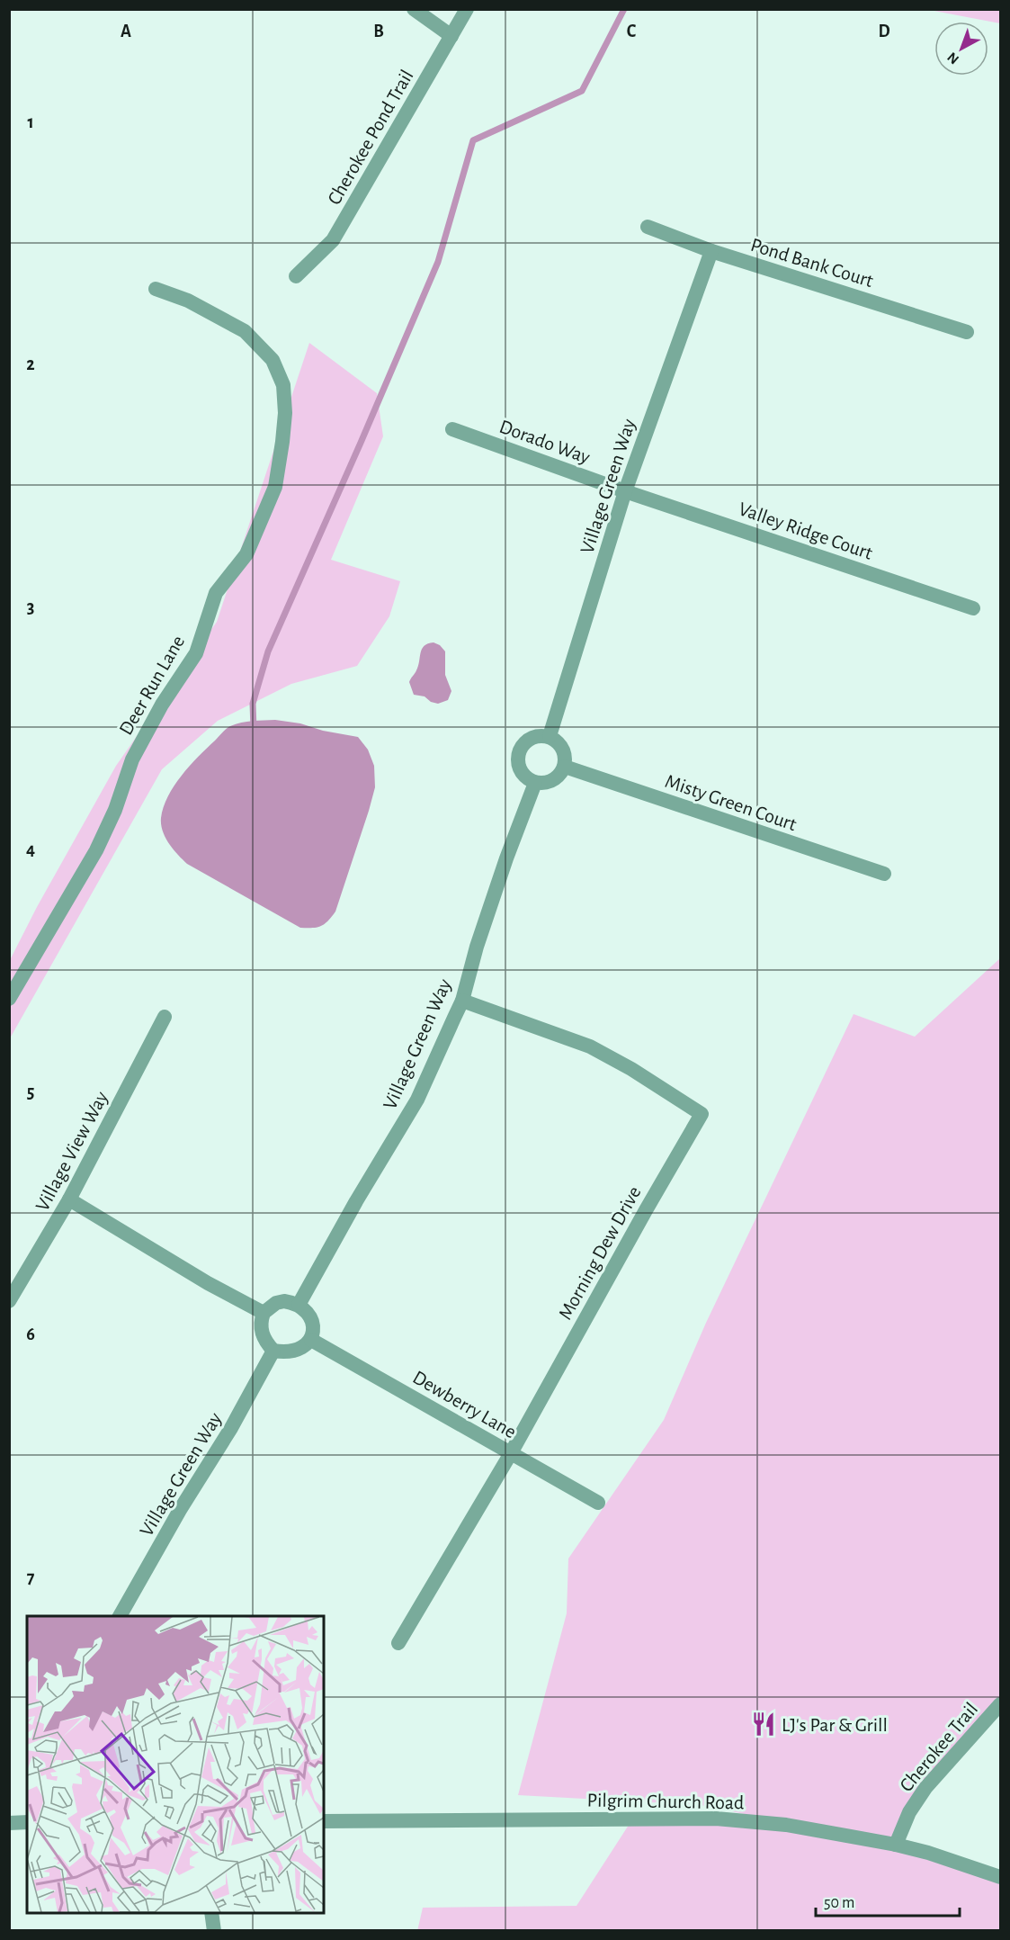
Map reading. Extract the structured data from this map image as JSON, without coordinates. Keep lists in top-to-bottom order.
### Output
{
  "streets": {
    "street": [
      "Cherokee Pond Trail",
      "Pond Bank Court",
      "Dorado Way",
      "Village Green Way",
      "Valley Ridge Court",
      "Deer Run Lane",
      "Misty Green Court",
      "Village View Way",
      "Morning Dew Drive",
      "Dewberry Lane",
      "Cherokee Trail",
      "Pilgrim Church Road"
    ]
  },
  "crossings": [
    ["Pond Bank Court", "Village Green Way"],
    ["Dorado Way", "Village Green Way"],
    ["Dorado Way", "Valley Ridge Court"],
    ["Village Green Way", "Valley Ridge Court"],
    ["Village Green Way", "Misty Green Court"],
    ["Village Green Way", "Morning Dew Drive"],
    ["Village Green Way", "Dewberry Lane"],
    ["Morning Dew Drive", "Dewberry Lane"],
    ["Cherokee Trail", "Pilgrim Church Road"]
  ],
  "places": {
    "restaurant": ["LJ's Par & Grill"]
  },
  "scale_bar": "50 m",
  "north": "bottom left",
  "grid": {
    "columns": [
      "A",
      "B",
      "C",
      "D"
    ],
    "rows": [
      "1",
      "2",
      "3",
      "4",
      "5",
      "6",
      "7"
    ]
  }
}
